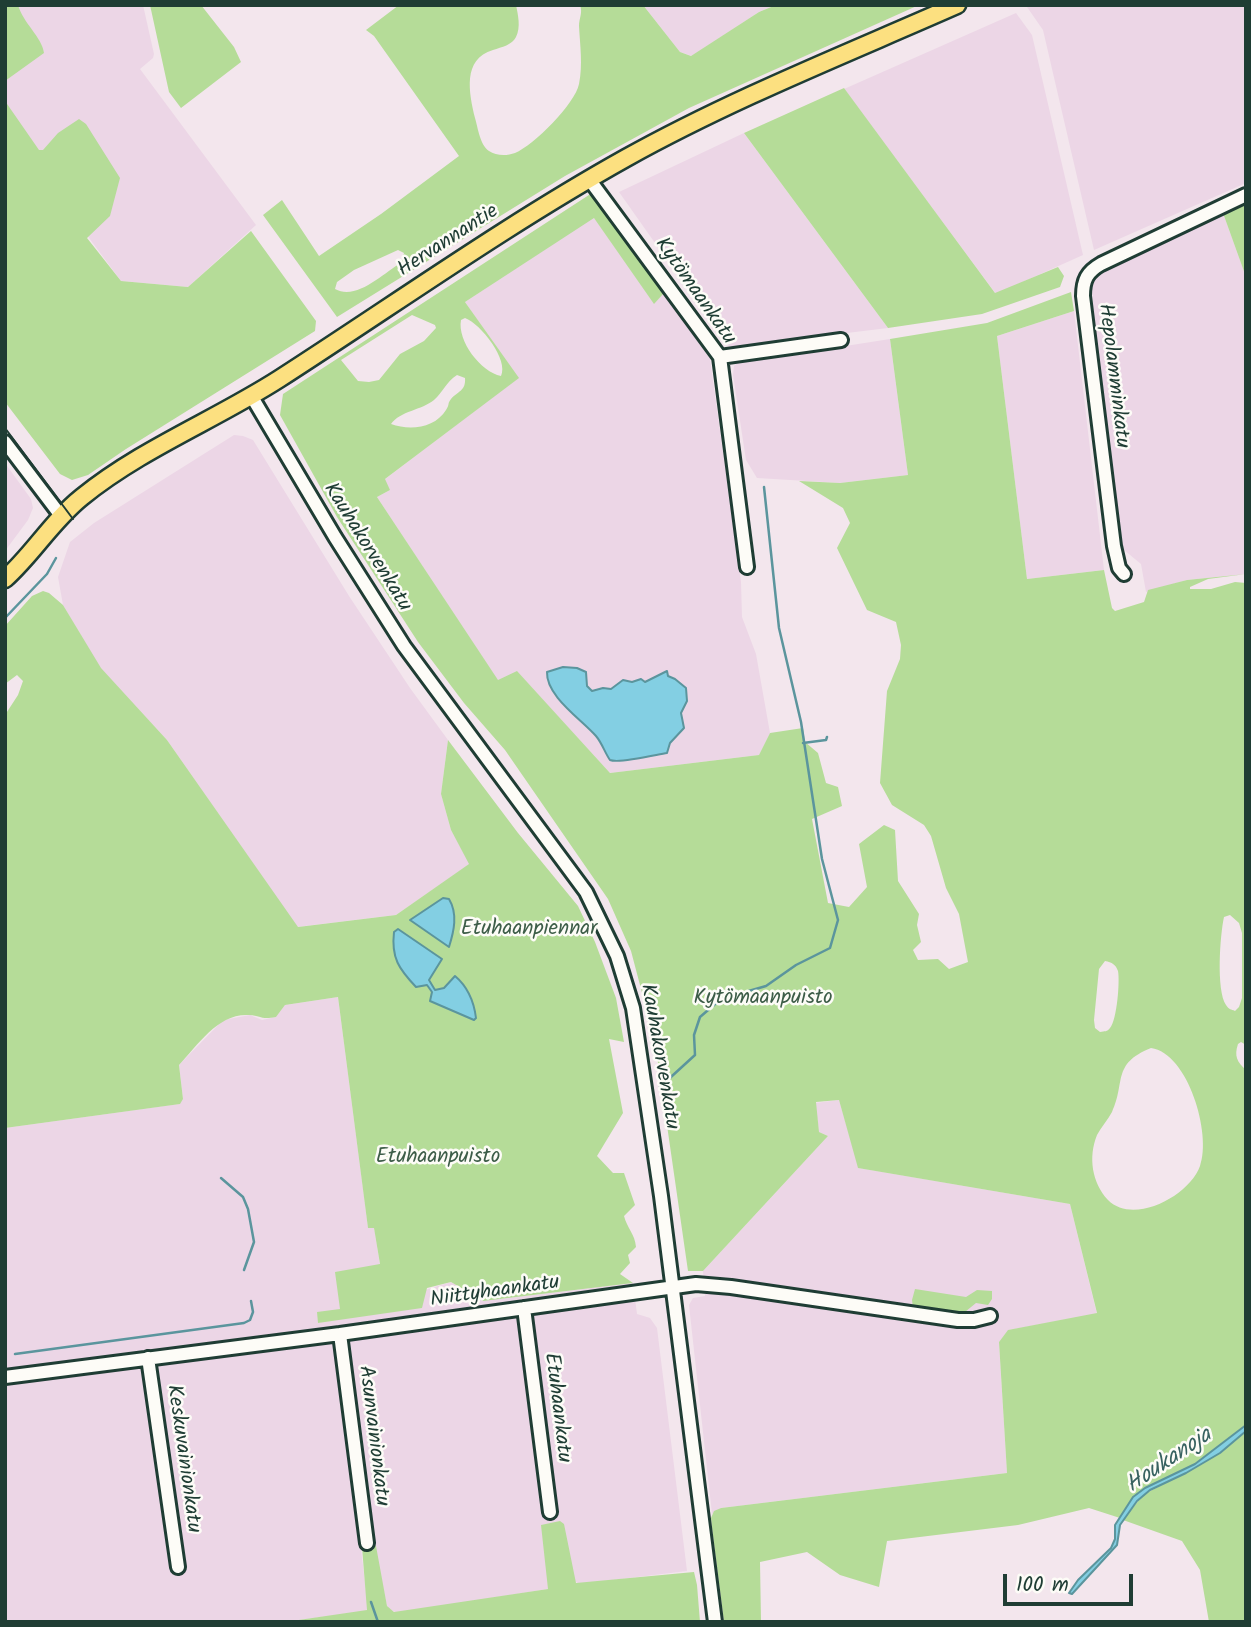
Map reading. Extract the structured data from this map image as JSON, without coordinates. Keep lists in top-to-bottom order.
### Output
{
  "streets": {
    "main road": ["Hervannantie"],
    "street": [
      "Kytömaankatu",
      "Hepolamminkatu",
      "Kauhakorvenkatu",
      "Niittyhaankatu",
      "Etuhaankatu",
      "Asunvainionkatu",
      "Keskuvainionkatu"
    ]
  },
  "crossings": [
    ["Hervannantie", "Kytömaankatu"],
    ["Hervannantie", "Kauhakorvenkatu"],
    ["Kauhakorvenkatu", "Niittyhaankatu"],
    ["Niittyhaankatu", "Etuhaankatu"],
    ["Niittyhaankatu", "Asunvainionkatu"],
    ["Niittyhaankatu", "Keskuvainionkatu"]
  ],
  "water": ["Houkanoja"],
  "parks": ["Etuhaanpiennar", "Kytömaanpuisto", "Etuhaanpuisto"],
  "scale_bar": "100 m"
}
